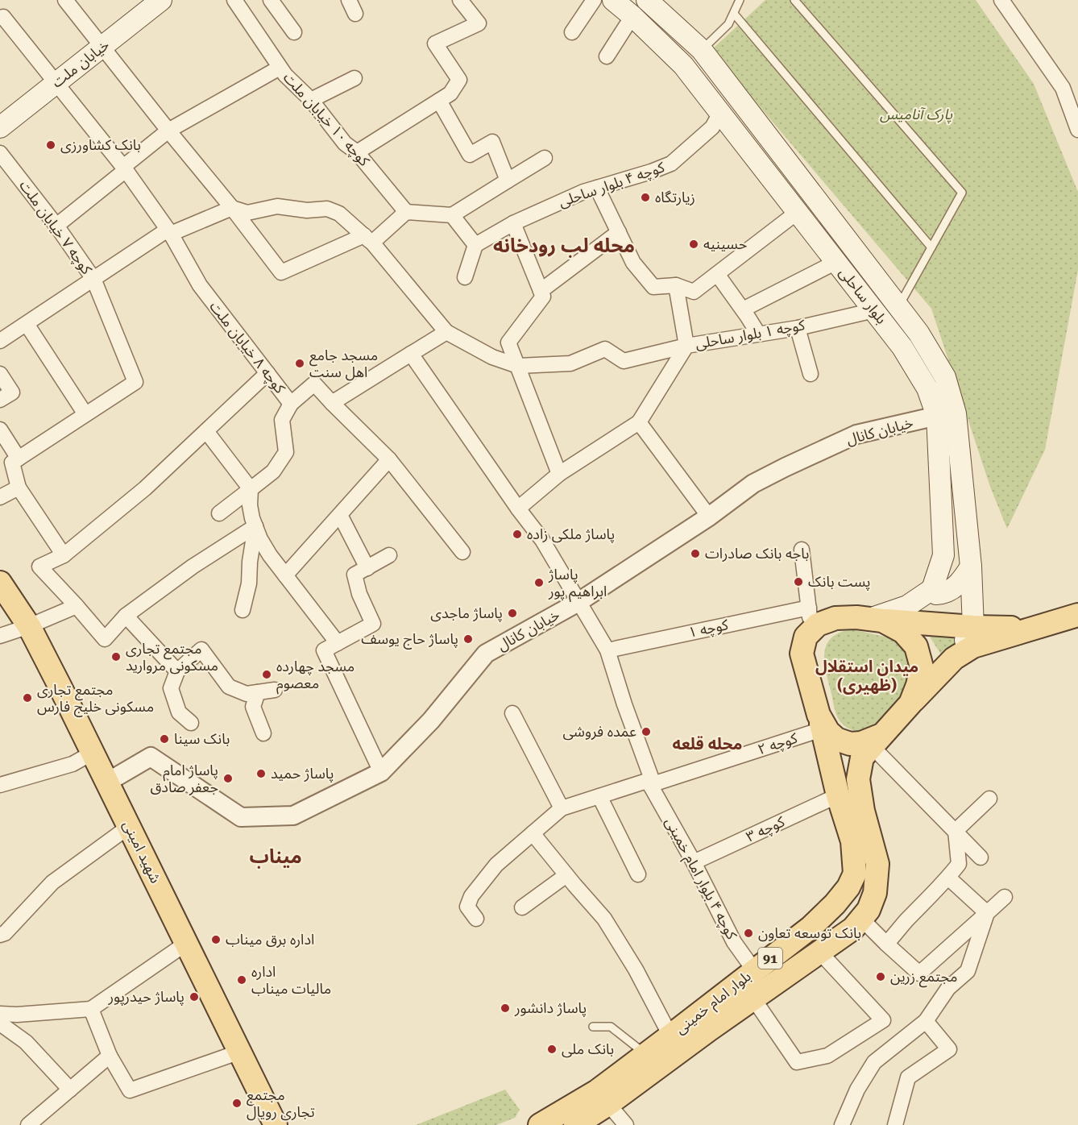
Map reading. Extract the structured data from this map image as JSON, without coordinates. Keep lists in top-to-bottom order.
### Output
{
  "streets": {
    "main road": [
      "خیابان ملت",
      "بلوار ساحلی",
      "شهید امینی",
      "91",
      "بلوار امام خمینی"
    ],
    "street": [
      "کوچه ۱۰ خیابان ملت",
      "کوچه ۴ بلوار ساحلی",
      "کوچه ۷ خیابان ملت",
      "کوچه ۱ بلوار ساحلی",
      "کوچه ۸ خیابان ملت",
      "خیابان کانال",
      "کوچه ۱",
      "کوچه ۲",
      "کوچه ۳",
      "کوچه ۴ بلوار امام خمینی"
    ]
  },
  "crossings": [
    ["خیابان ملت", "کوچه ۸ خیابان ملت"],
    ["کوچه ۴ بلوار ساحلی", "بلوار ساحلی"],
    ["بلوار ساحلی", "کوچه ۱ بلوار ساحلی"],
    ["بلوار ساحلی", "خیابان کانال"],
    ["بلوار ساحلی", "91"],
    ["خیابان کانال", "شهید امینی"],
    ["خیابان کانال", "کوچه ۴ بلوار امام خمینی"],
    ["کوچه ۱", "کوچه ۴ بلوار امام خمینی"],
    ["کوچه ۲", "کوچه ۴ بلوار امام خمینی"],
    ["کوچه ۲", "91"],
    ["کوچه ۲", "بلوار امام خمینی"],
    ["کوچه ۳", "کوچه ۴ بلوار امام خمینی"],
    ["کوچه ۳", "بلوار امام خمینی"],
    ["کوچه ۴ بلوار امام خمینی", "بلوار امام خمینی"],
    ["91", "بلوار امام خمینی"]
  ],
  "districts": [
    "محله لب رودخانه",
    "میدان استقلال (ظهیری)",
    "محله قلعه",
    "میناب"
  ],
  "parks": ["پارک آنامیس"],
  "places": [
    "بانک کشاورزی",
    "زیارتگاه",
    "حسینیه",
    "مسجد جامع اهل سنت",
    "پاساژ ملکی زاده",
    "باجه بانک صادرات",
    "پست بانک",
    "پاساژ ابراهیم پور",
    "پاساژ ماجدی",
    "پاساژ حاج یوسف",
    "مجتمع تجاری مسکونی مروارید",
    "مسجد چهارده معصوم",
    "مجتمع تجاری مسکونی خلیج فارس",
    "عمده فروشی",
    "بانک سینا",
    "پاساژ حمید",
    "پاساژ امام جعفر صادق",
    "بانک توسعه تعاون",
    "اداره برق میناب",
    "مجتمع زرین",
    "اداره مالیات میناب",
    "پاساژ حیدرپور",
    "پاساژ دانشور",
    "بانک ملی",
    "مجتمع تجاری رویال"
  ]
}
